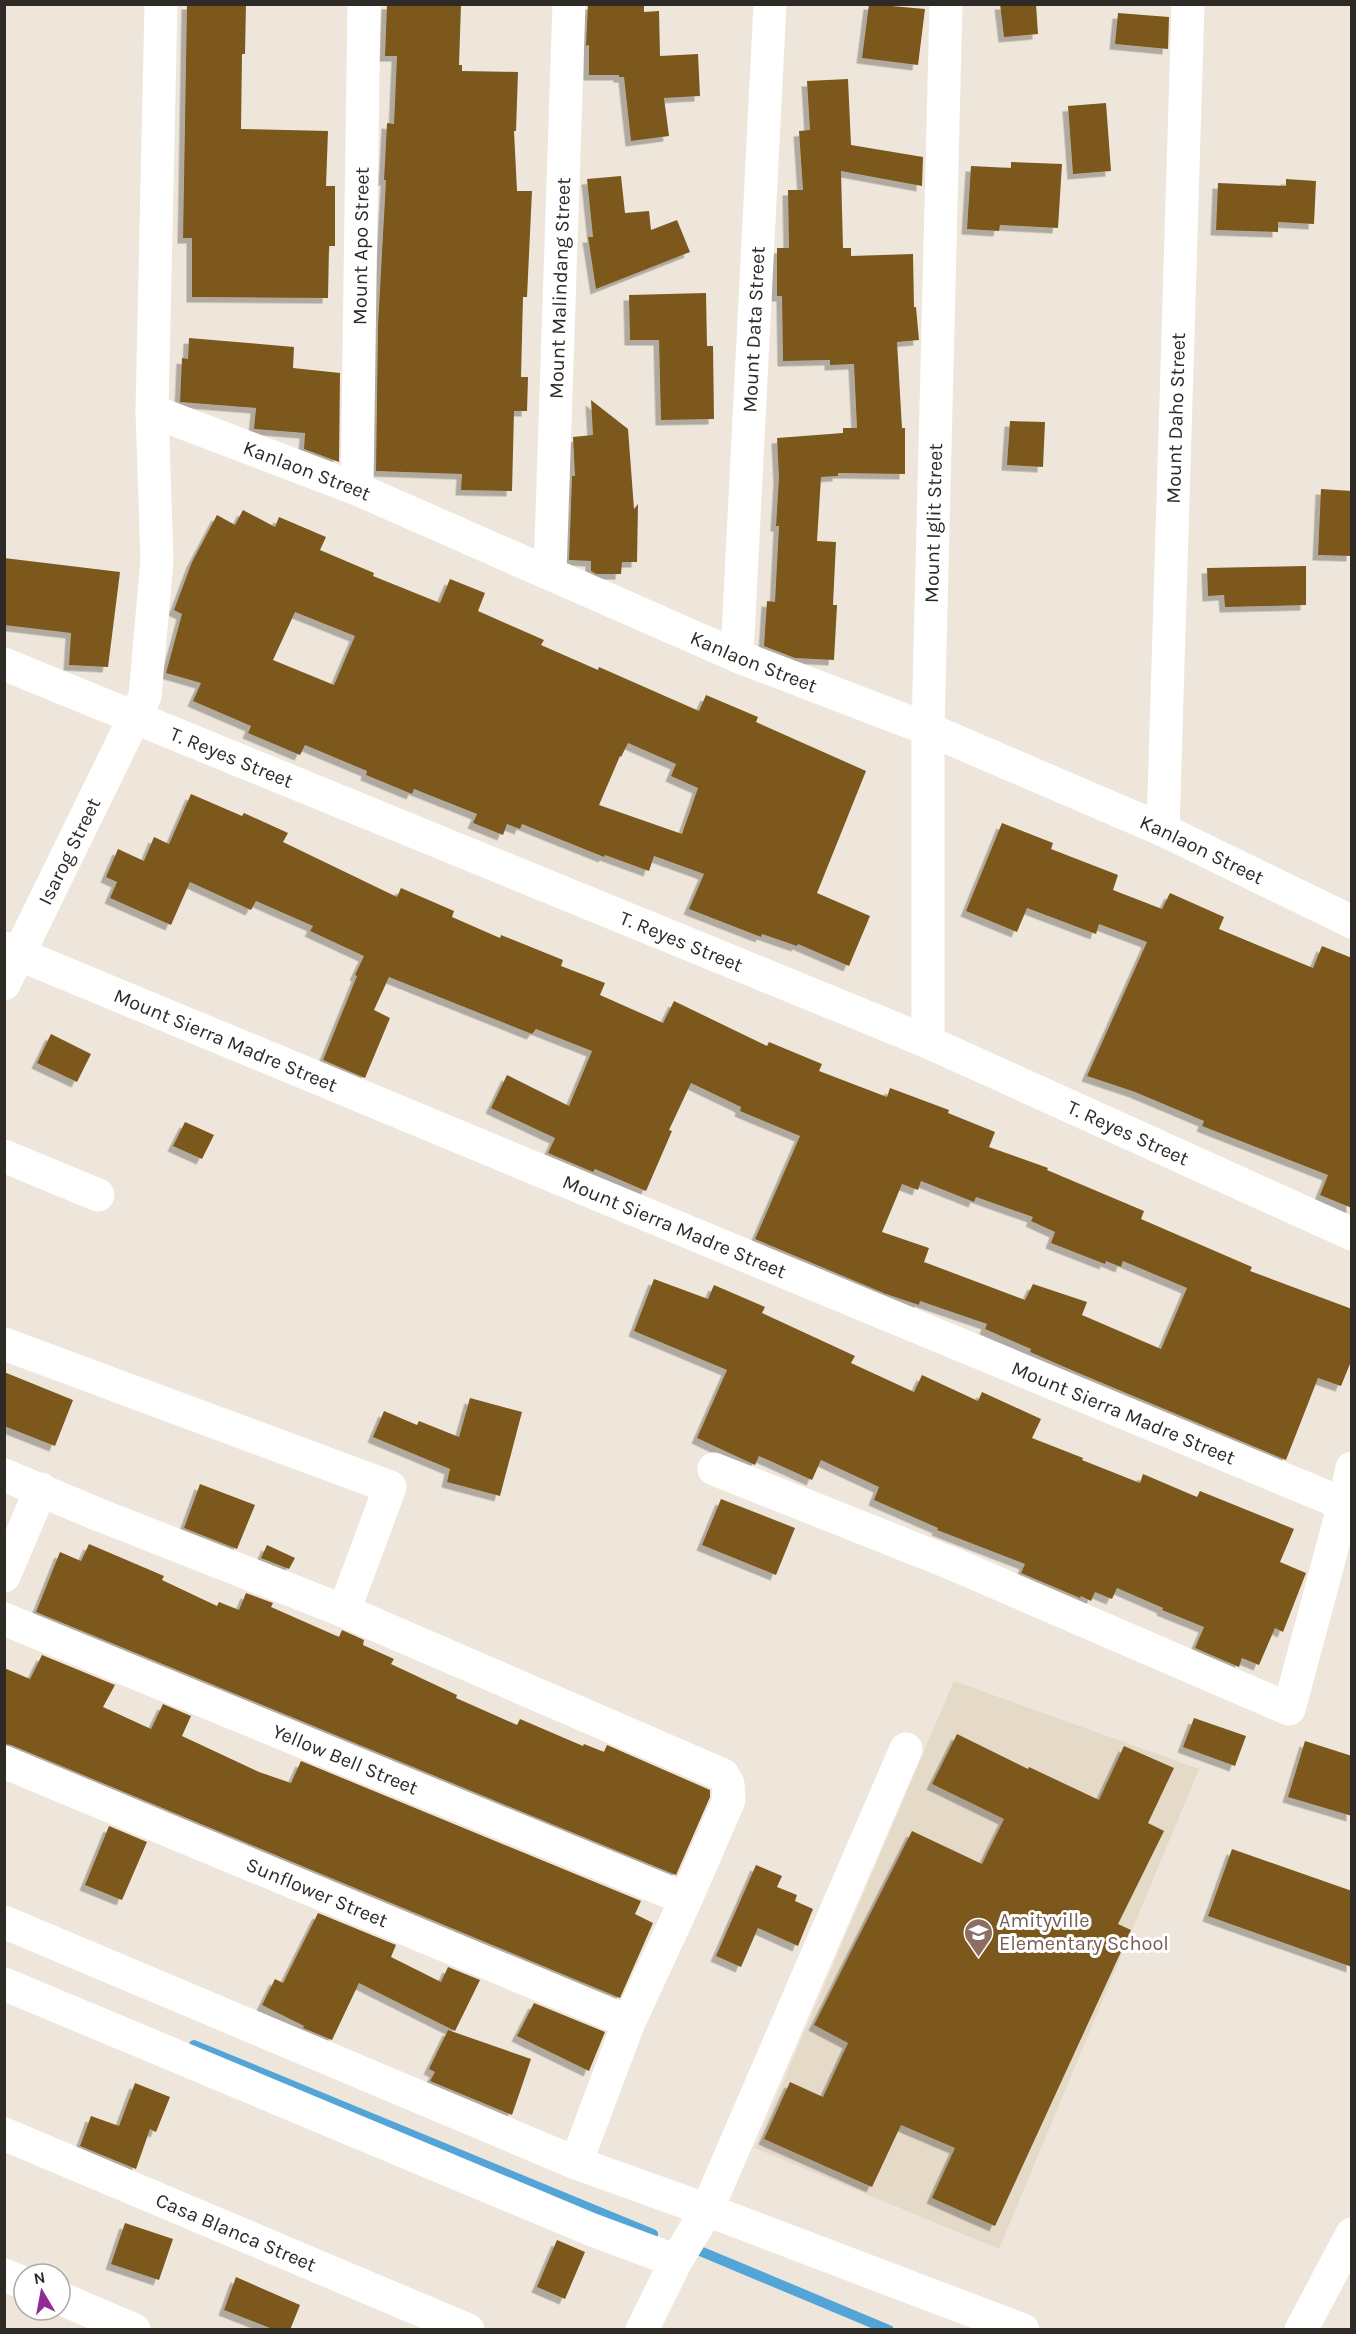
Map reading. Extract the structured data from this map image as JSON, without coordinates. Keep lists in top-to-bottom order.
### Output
{
  "streets": {
    "street": [
      "Mount Apo Street",
      "Mount Malindang Street",
      "Mount Data Street",
      "Mount Daho Street",
      "Kanlaon Street",
      "Mount Iglit Street",
      "T. Reyes Street",
      "Isarog Street",
      "Mount Sierra Madre Street",
      "Yellow Bell Street",
      "Sunflower Street",
      "Casa Blanca Street"
    ]
  },
  "crossings": [
    ["Mount Apo Street", "Kanlaon Street"],
    ["Mount Malindang Street", "Kanlaon Street"],
    ["Mount Data Street", "Kanlaon Street"],
    ["Mount Daho Street", "Kanlaon Street"],
    ["Kanlaon Street", "Mount Iglit Street"],
    ["Kanlaon Street", "Isarog Street"],
    ["Mount Iglit Street", "T. Reyes Street"],
    ["T. Reyes Street", "Isarog Street"],
    ["Isarog Street", "Mount Sierra Madre Street"]
  ],
  "places": {
    "school or university": ["Amityville Elementary School"]
  },
  "north": "top"
}
